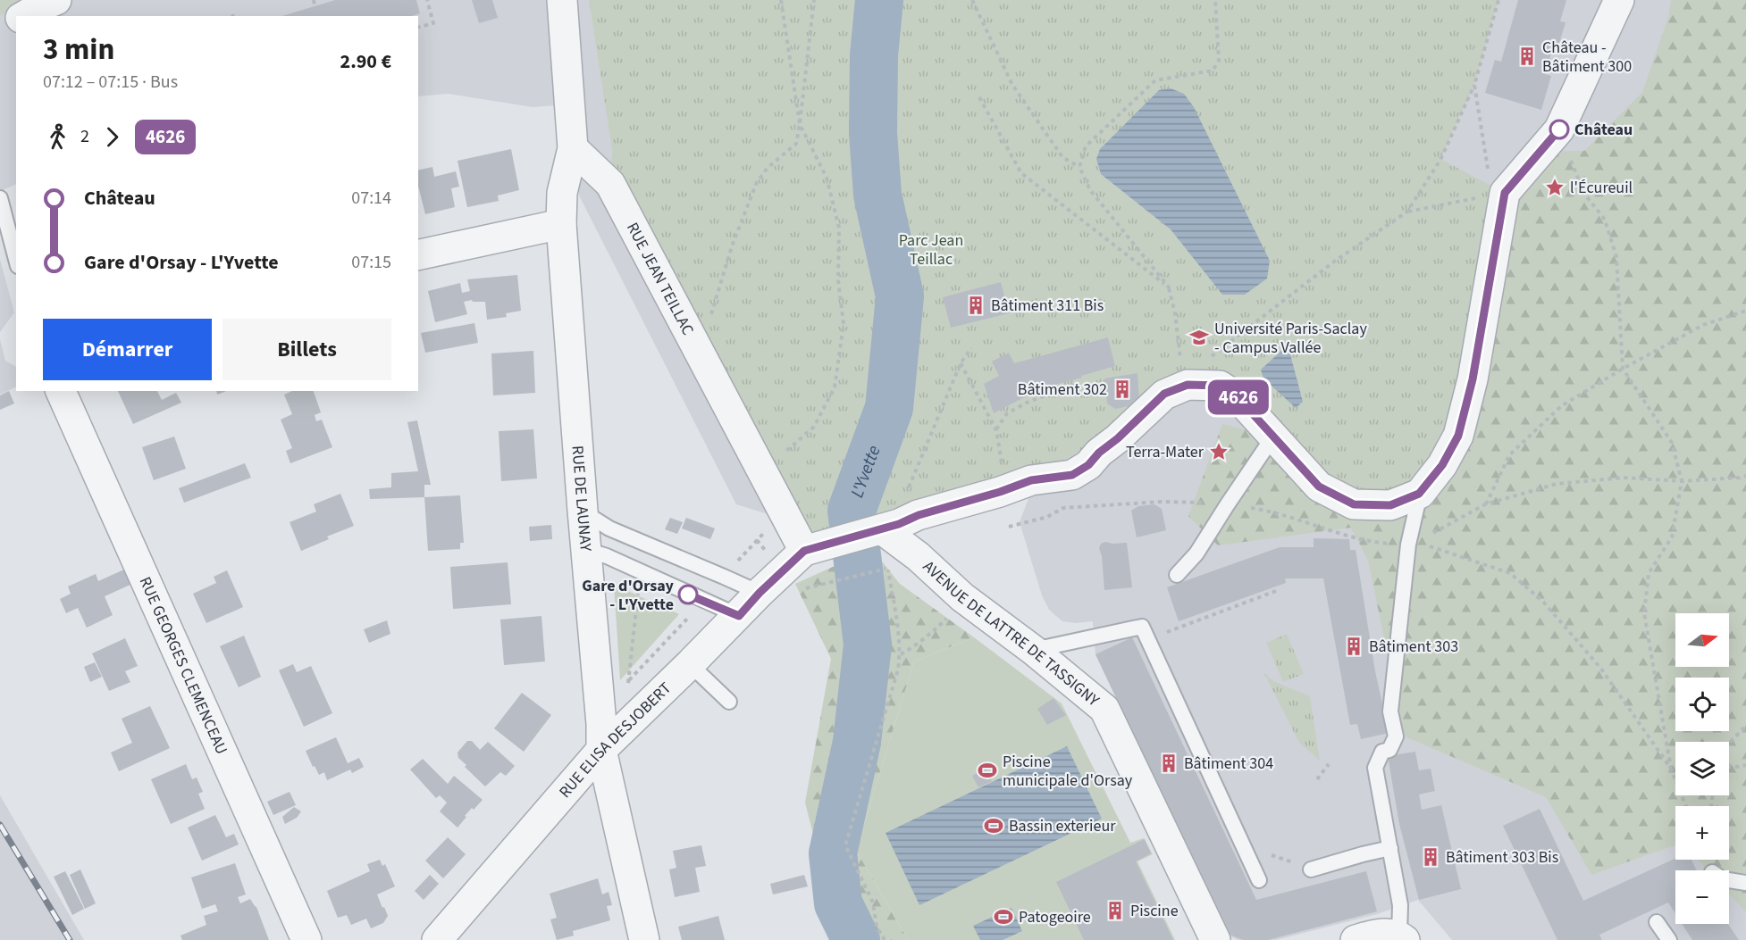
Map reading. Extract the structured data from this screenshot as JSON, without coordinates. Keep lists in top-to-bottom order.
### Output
{
  "streets": {
    "street": [
      "RUE JEAN TEILLAC",
      "RUE DE LAUNAY",
      "AVENUE DE LATTRE DE TASSIGNY",
      "RUE GEORGES CLEMENCEAU",
      "RUE ELISA DESJOBERT"
    ]
  },
  "crossings": [
    ["RUE JEAN TEILLAC", "RUE DE LAUNAY"],
    ["RUE JEAN TEILLAC", "RUE ELISA DESJOBERT"],
    ["RUE DE LAUNAY", "RUE ELISA DESJOBERT"]
  ],
  "water": ["L'Yvette"],
  "parks": ["Parc Jean Teillac"],
  "places": {
    "building": [
      "Château - Bâtiment 300",
      "Bâtiment 311 Bis",
      "Bâtiment 302",
      "Bâtiment 303",
      "Bâtiment 304",
      "Bâtiment 303 Bis",
      "Piscine"
    ],
    "other": ["Château", "Gare d'Orsay - L'Yvette"],
    "place": ["l'Écureuil", "Terra-Mater"],
    "school or university": ["Université Paris-Saclay - Campus Vallée"],
    "sports": ["Piscine municipale d'Orsay", "Bassin exterieur", "Patogeoire"]
  },
  "lines": ["bus line 4626"],
  "north": "right",
  "page": {
    "on_map": "4626",
    "heading": ["3 min", "07:12 – 07:15 · Bus", "2.90 €"],
    "legs": ["2", "4626"],
    "list": [
      {
        "name": "Château",
        "value": "07:14"
      },
      {
        "name": "Gare d'Orsay - L'Yvette",
        "value": "07:15"
      }
    ],
    "buttons": ["Démarrer", "Billets"],
    "map_buttons": ["+", "−"]
  }
}
